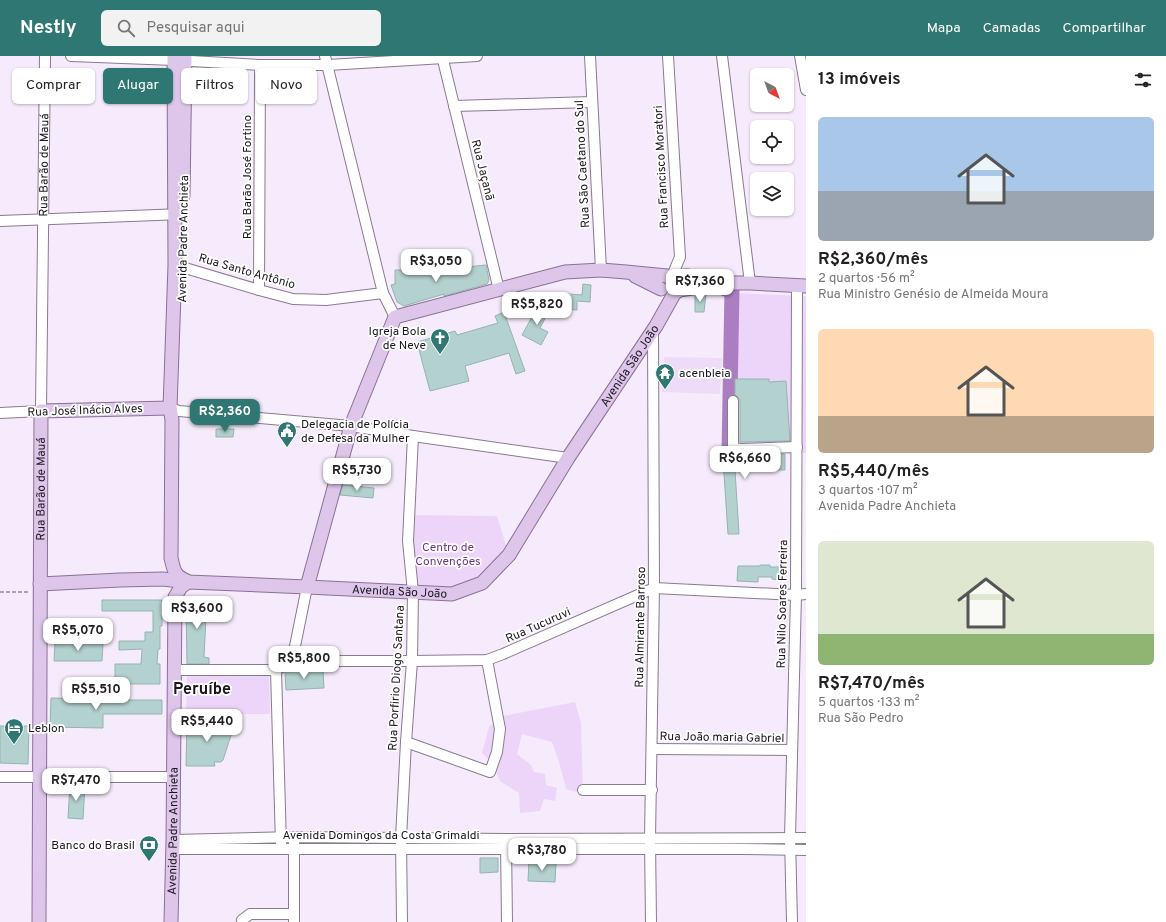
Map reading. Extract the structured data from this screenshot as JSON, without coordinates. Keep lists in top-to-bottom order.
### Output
{
  "streets": {
    "main road": [
      "Rua Barão de Mauá",
      "Avenida Padre Anchieta",
      "Avenida São João",
      "Rua José Inácio Alves"
    ],
    "street": [
      "Rua São Caetano do Sul",
      "Rua Francisco Moratori",
      "Rua Jaçanã",
      "Rua Barão José Fortino",
      "Rua Santo Antônio",
      "Rua Nilo Soares Ferreira",
      "Rua Tucuruvi",
      "Rua Almirante Barroso",
      "Rua Porfirio Diogo Santana",
      "Rua João maria Gabriel",
      "Avenida Domingos da Costa Grimaldi"
    ]
  },
  "crossings": [
    ["Rua Barão de Mauá", "Avenida São João"],
    ["Rua Barão de Mauá", "Rua José Inácio Alves"],
    ["Rua Francisco Moratori", "Avenida São João"],
    ["Rua Barão José Fortino", "Rua Santo Antônio"],
    ["Avenida Padre Anchieta", "Rua Santo Antônio"],
    ["Avenida Padre Anchieta", "Avenida São João"],
    ["Avenida Padre Anchieta", "Rua José Inácio Alves"],
    ["Avenida Padre Anchieta", "Avenida Domingos da Costa Grimaldi"],
    ["Avenida São João", "Rua Almirante Barroso"],
    ["Avenida São João", "Rua Porfirio Diogo Santana"],
    ["Rua Nilo Soares Ferreira", "Rua Tucuruvi"],
    ["Rua Nilo Soares Ferreira", "Rua João maria Gabriel"],
    ["Rua Nilo Soares Ferreira", "Avenida Domingos da Costa Grimaldi"],
    ["Rua Tucuruvi", "Rua Almirante Barroso"],
    ["Rua Tucuruvi", "Rua Porfirio Diogo Santana"],
    ["Rua Almirante Barroso", "Rua João maria Gabriel"],
    ["Rua Almirante Barroso", "Avenida Domingos da Costa Grimaldi"],
    ["Rua Porfirio Diogo Santana", "Avenida Domingos da Costa Grimaldi"]
  ],
  "districts": ["Peruíbe"],
  "parks": ["Centro de Convenções"],
  "places": {
    "church": ["Igreja Bola de Neve"],
    "temple": ["acenbleia"],
    "public building": ["Delegacia de Polícia de Defesa da Mulher"],
    "hotel": ["Leblon"],
    "bank": ["Banco do Brasil"]
  },
  "north": "bottom right",
  "page": {
    "header": "Nestly",
    "search": "Pesquisar aqui",
    "nav": ["Mapa", "Camadas", "Compartilhar"],
    "heading": "13 imóveis",
    "chip": [
      "Comprar",
      "Alugar",
      "Filtros",
      "Novo"
    ],
    "list": [
      {
        "name": "R$2,360/mês",
        "note": "2 quartos · 56 m² · Rua Ministro Genésio de Almeida Moura"
      },
      {
        "name": "R$5,440/mês",
        "note": "3 quartos · 107 m² · Avenida Padre Anchieta"
      },
      {
        "name": "R$7,470/mês",
        "note": "5 quartos · 133 m² · Rua São Pedro"
      }
    ],
    "price": [
      "R$3,050",
      "R$7,360",
      "R$5,820",
      "R$2,360",
      "R$6,660",
      "R$5,730",
      "R$3,600",
      "R$5,070",
      "R$5,800",
      "R$5,510",
      "R$5,440",
      "R$7,470",
      "R$3,780"
    ]
  }
}
